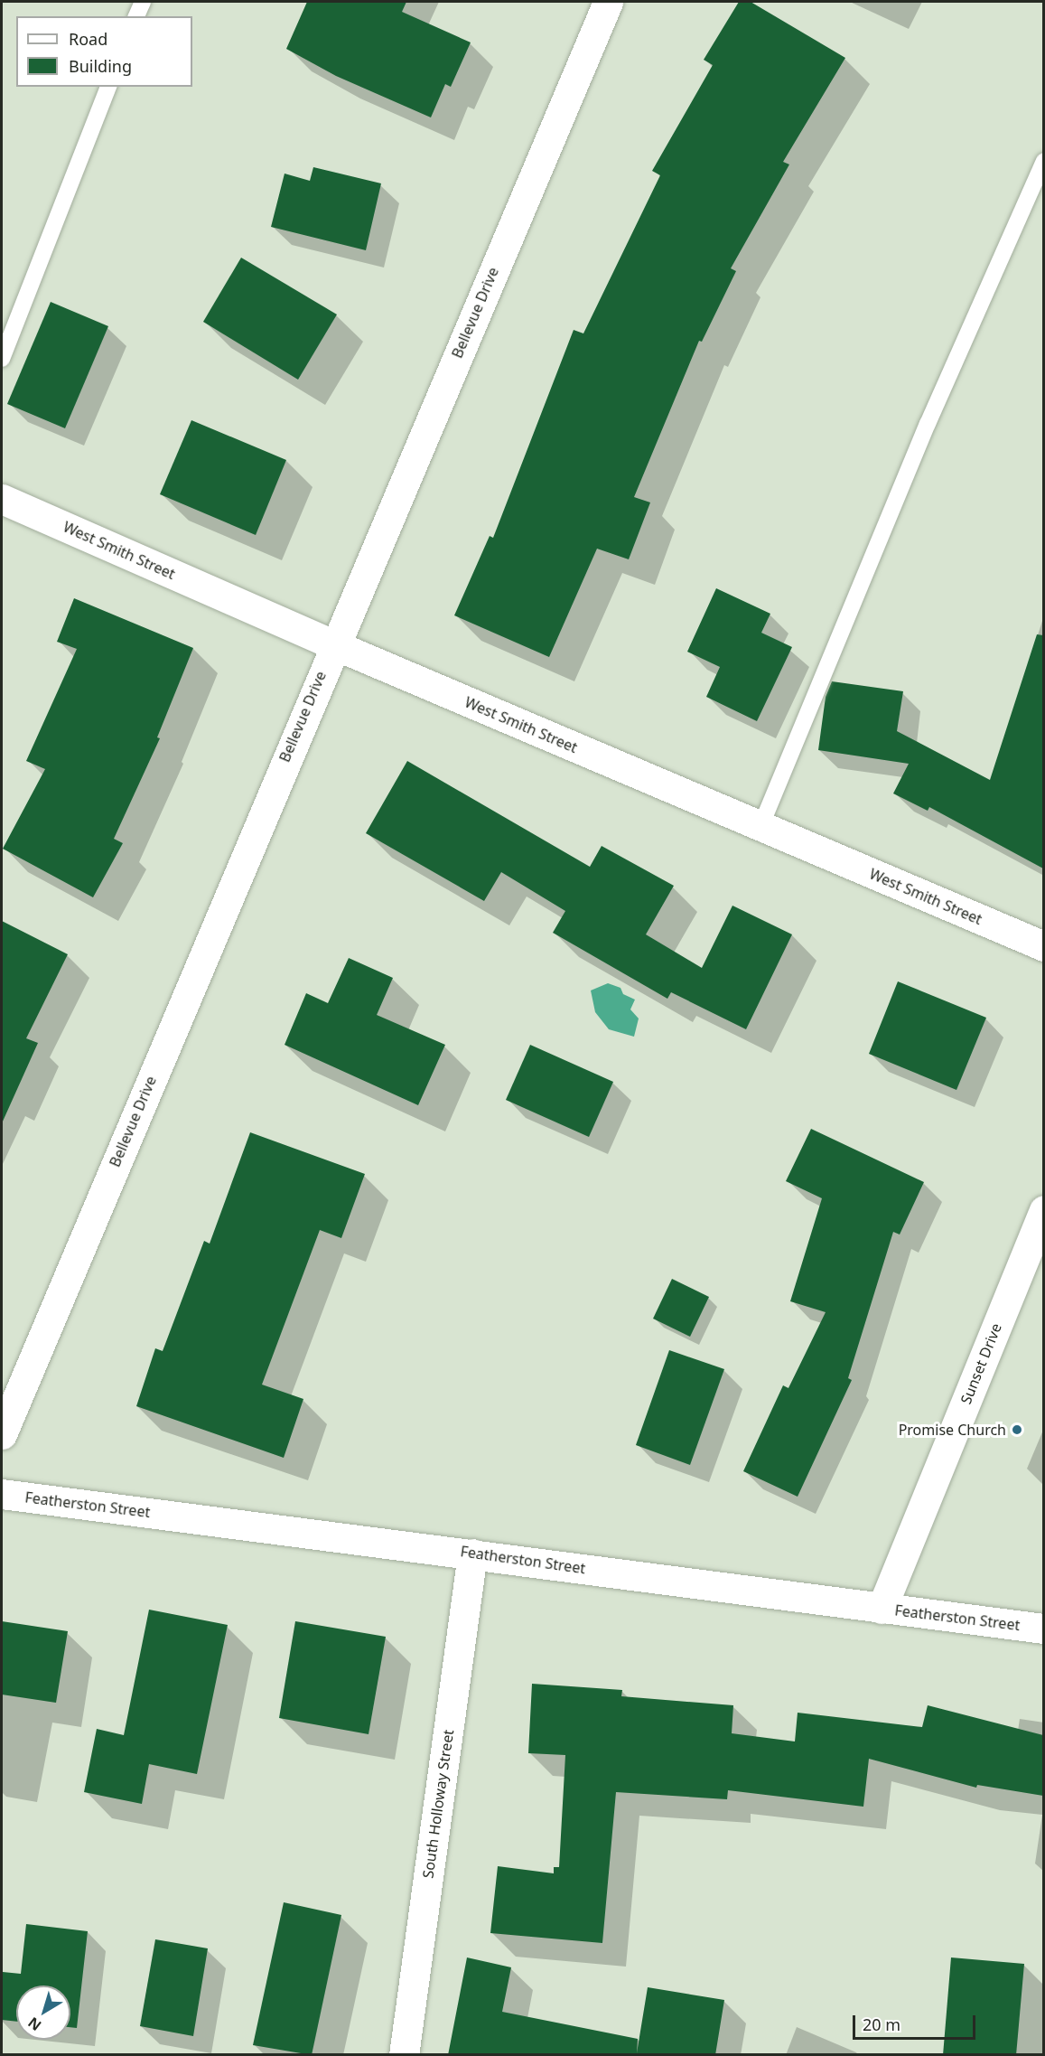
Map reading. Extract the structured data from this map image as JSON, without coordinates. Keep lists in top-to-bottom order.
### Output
{
  "streets": {
    "street": [
      "Bellevue Drive",
      "West Smith Street",
      "Sunset Drive",
      "Featherston Street",
      "South Holloway Street"
    ]
  },
  "crossings": [
    ["Bellevue Drive", "West Smith Street"],
    ["Sunset Drive", "Featherston Street"],
    ["Featherston Street", "South Holloway Street"]
  ],
  "places": ["Promise Church"],
  "legend": ["Road", "Building"],
  "scale_bar": "20 m",
  "north": "bottom left"
}
